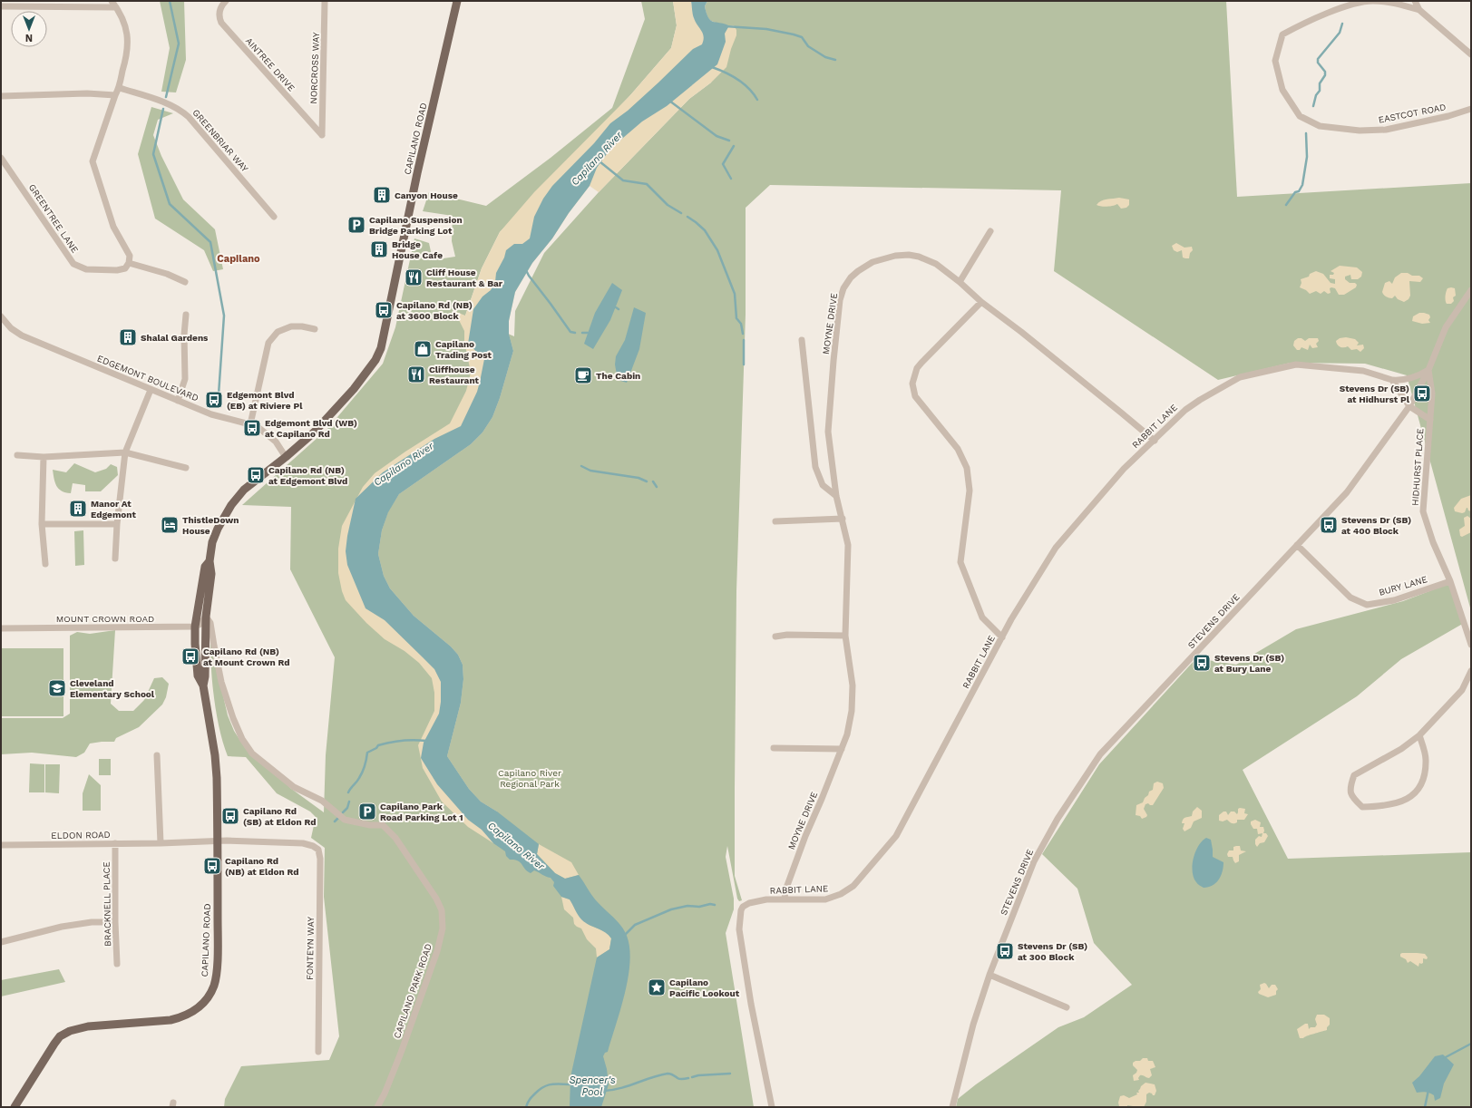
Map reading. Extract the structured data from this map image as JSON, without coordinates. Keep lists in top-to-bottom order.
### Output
{
  "streets": {
    "main road": ["CAPILANO ROAD"],
    "street": [
      "AINTREE DRIVE",
      "NORCROSS WAY",
      "EASTCOT ROAD",
      "GREENBRIAR WAY",
      "GREENTREE LANE",
      "MOYNE DRIVE",
      "EDGEMONT BOULEVARD",
      "RABBIT LANE",
      "HIDHURST PLACE",
      "BURY LANE",
      "MOUNT CROWN ROAD",
      "STEVENS DRIVE",
      "ELDON ROAD",
      "BRACKNELL PLACE",
      "FONTEYN WAY",
      "CAPILANO PARK ROAD"
    ]
  },
  "crossings": [
    ["AINTREE DRIVE", "NORCROSS WAY"],
    ["CAPILANO ROAD", "EDGEMONT BOULEVARD"],
    ["CAPILANO ROAD", "MOUNT CROWN ROAD"],
    ["CAPILANO ROAD", "ELDON ROAD"],
    ["CAPILANO ROAD", "CAPILANO PARK ROAD"],
    ["MOYNE DRIVE", "RABBIT LANE"],
    ["HIDHURST PLACE", "BURY LANE"],
    ["HIDHURST PLACE", "STEVENS DRIVE"],
    ["BURY LANE", "STEVENS DRIVE"],
    ["ELDON ROAD", "BRACKNELL PLACE"],
    ["ELDON ROAD", "FONTEYN WAY"]
  ],
  "districts": ["Capilano"],
  "water": ["Capilano River", "Spencer's Pool"],
  "parks": ["Capilano River Regional Park"],
  "places": {
    "building": [
      "Canyon House",
      "Bridge House Cafe",
      "Shalal Gardens",
      "Manor At Edgemont"
    ],
    "parking": ["Capilano Suspension Bridge Parking Lot", "Capilano Park Road Parking Lot 1"],
    "restaurant": ["Cliff House Restaurant & Bar", "Cliffhouse Restaurant"],
    "bus stop": [
      "Capilano Rd (NB) at 3600 Block",
      "Stevens Dr (SB) at Hidhurst Pl",
      "Edgemont Blvd (EB) at Riviere Pl",
      "Edgemont Blvd (WB) at Capilano Rd",
      "Capilano Rd (NB) at Edgemont Blvd",
      "Stevens Dr (SB) at 400 Block",
      "Capilano Rd (NB) at Mount Crown Rd",
      "Stevens Dr (SB) at Bury Lane",
      "Capilano Rd (SB) at Eldon Rd",
      "Capilano Rd (NB) at Eldon Rd",
      "Stevens Dr (SB) at 300 Block"
    ],
    "shop": ["Capilano Trading Post"],
    "cafe": ["The Cabin"],
    "hotel": ["ThistleDown House"],
    "school or university": ["Cleveland Elementary School"],
    "place": ["Capilano Pacific Lookout"]
  },
  "north": "bottom"
}
